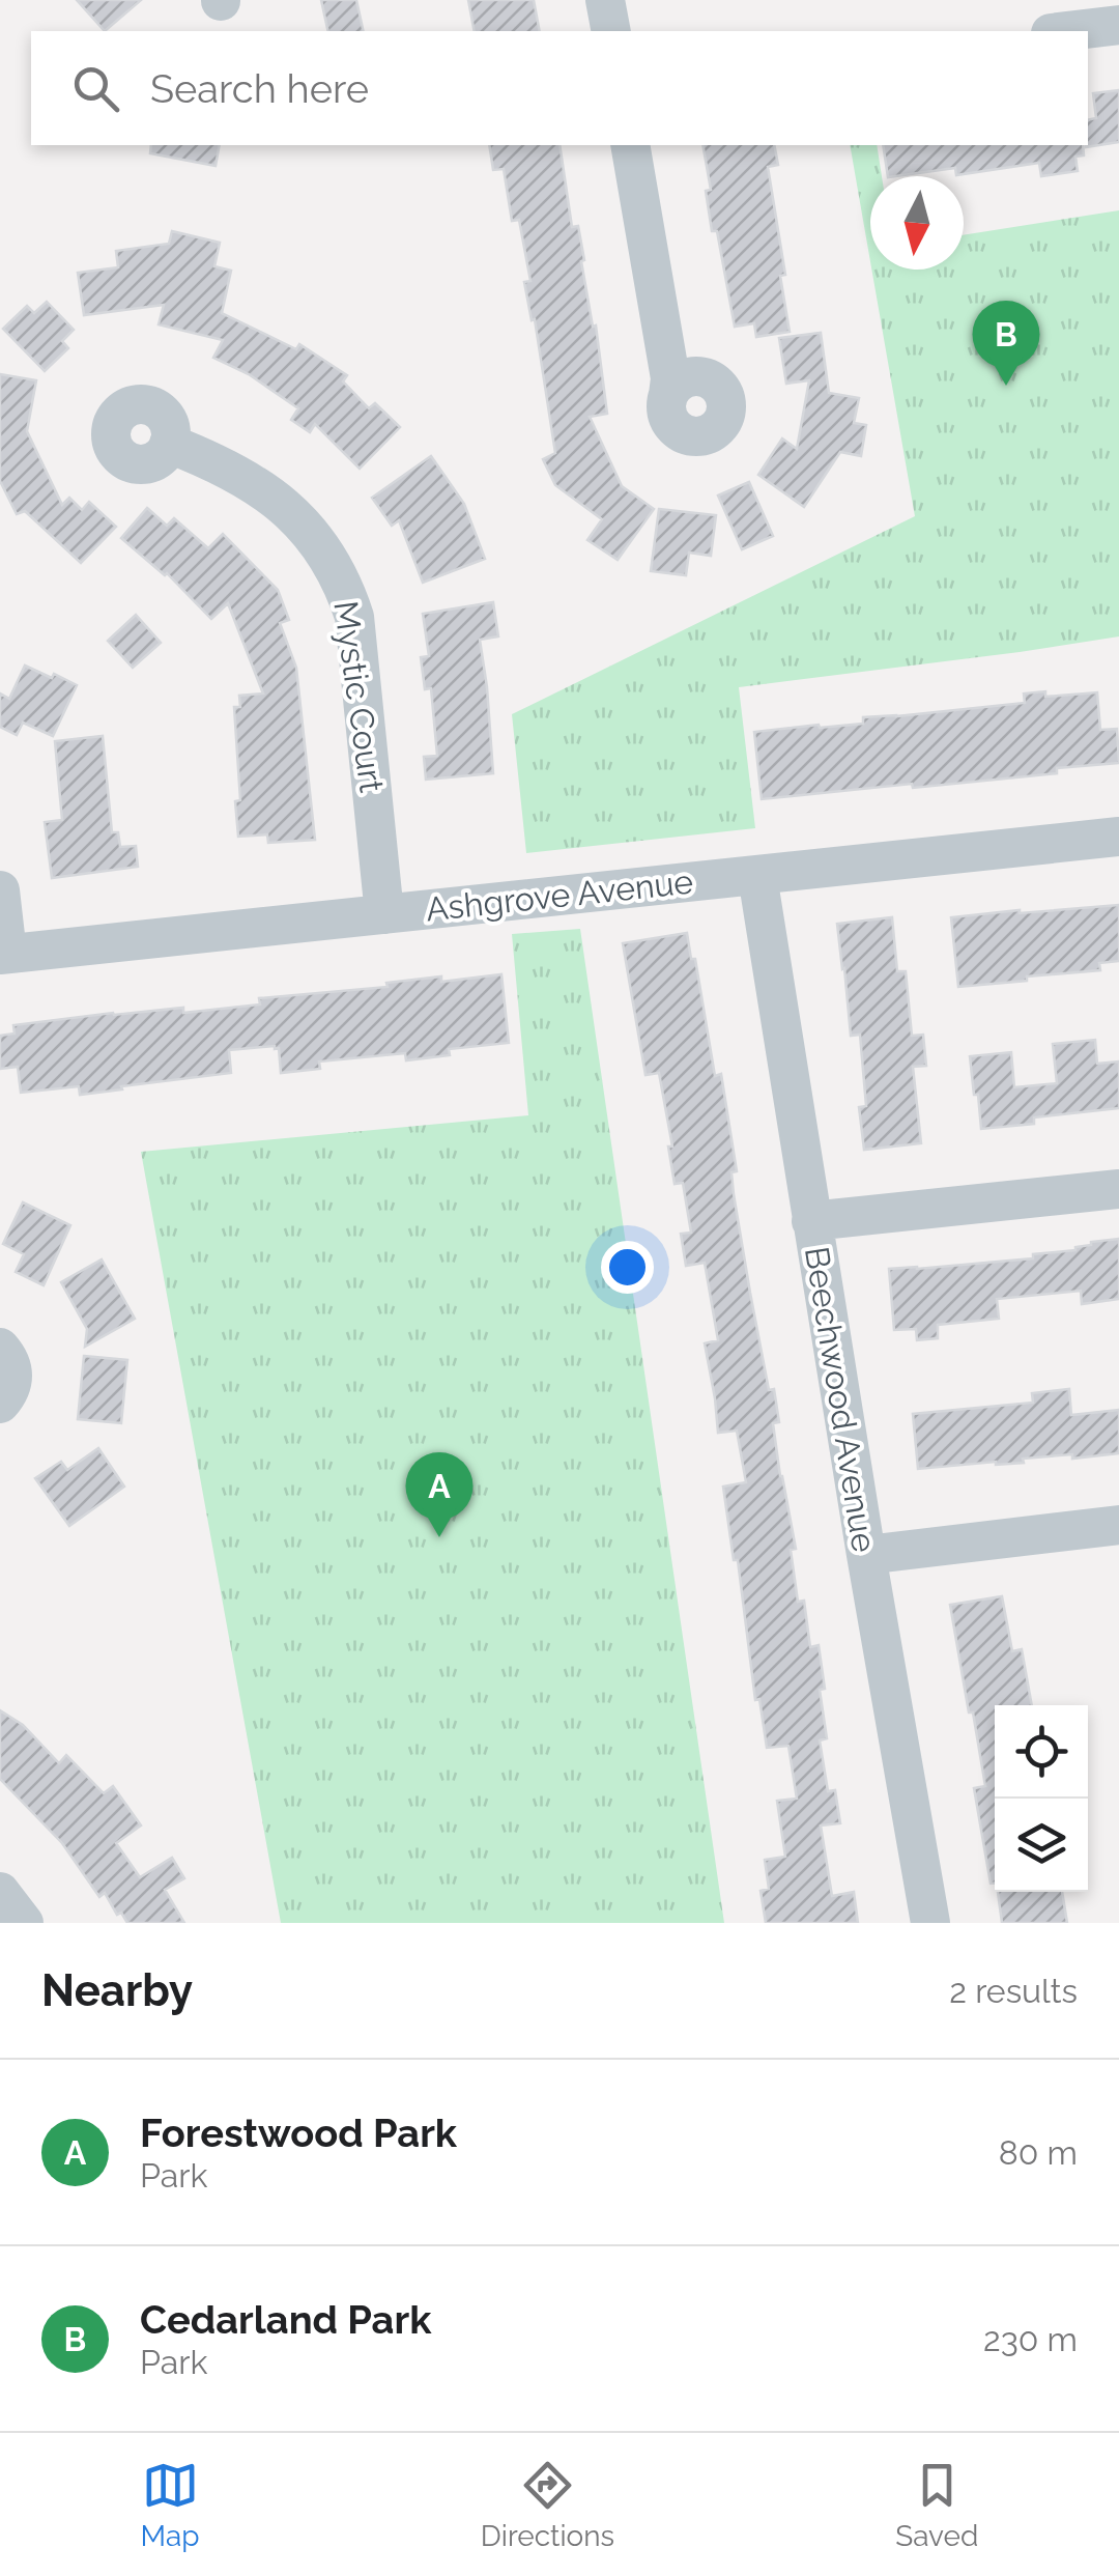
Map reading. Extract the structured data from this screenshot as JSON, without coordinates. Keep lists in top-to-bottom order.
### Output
{
  "streets": {
    "street": ["Mystic Court", "Ashgrove Avenue", "Beechwood Avenue"]
  },
  "crossings": [
    ["Mystic Court", "Ashgrove Avenue"],
    ["Ashgrove Avenue", "Beechwood Avenue"]
  ],
  "north": "bottom",
  "page": {
    "search": "Search here",
    "pins": ["B", "A"],
    "heading": ["Nearby", "2 results"],
    "list": [
      {
        "mark": "A",
        "name": "Forestwood Park",
        "note": "Park",
        "value": "80 m"
      },
      {
        "mark": "B",
        "name": "Cedarland Park",
        "note": "Park",
        "value": "230 m"
      }
    ],
    "nav": ["Map", "Directions", "Saved"]
  }
}
